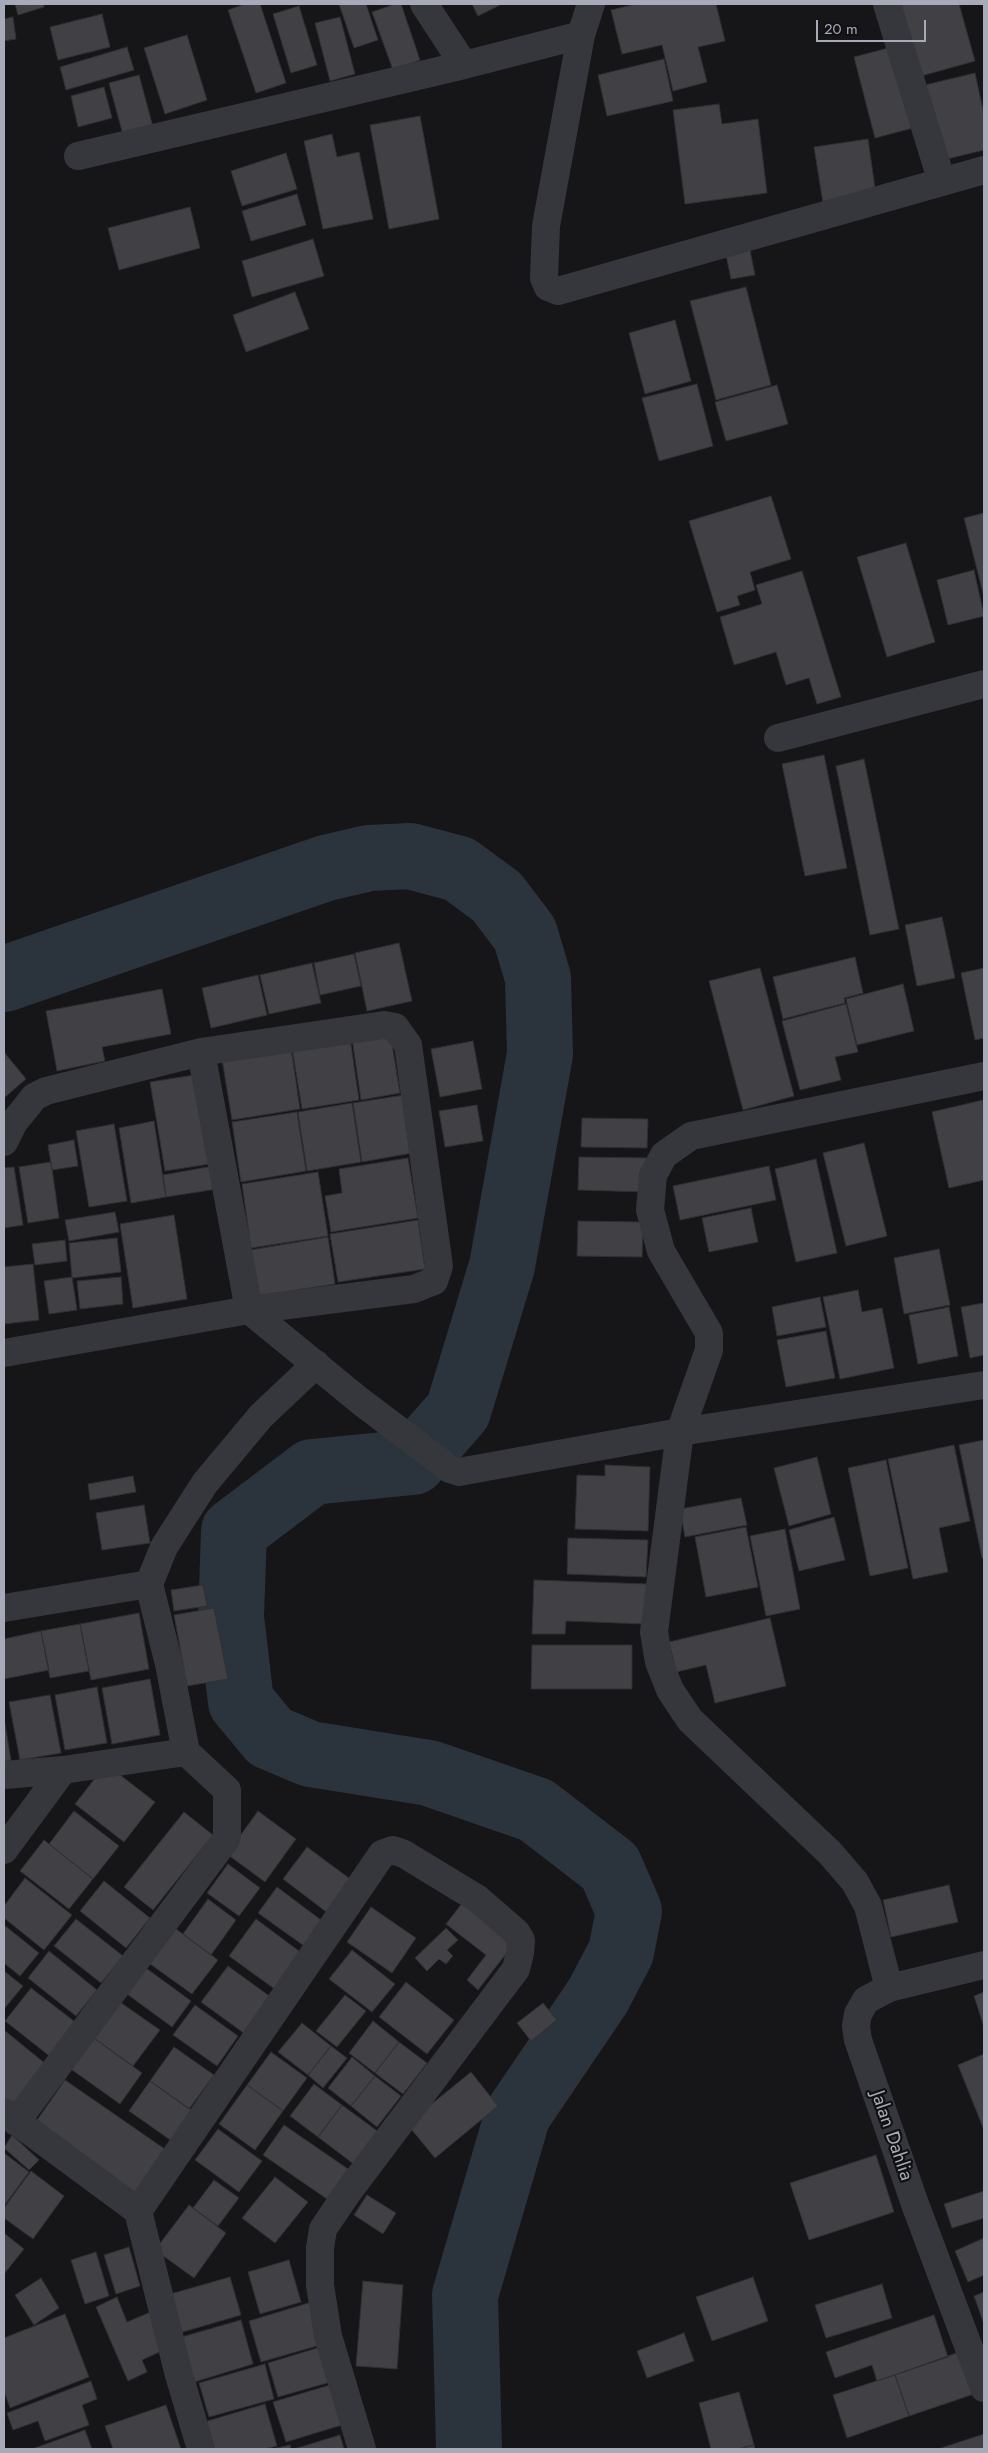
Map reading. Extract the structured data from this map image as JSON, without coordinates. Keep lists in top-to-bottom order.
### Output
{
  "streets": {
    "street": ["Jalan Dahlia"]
  },
  "scale_bar": "20 m"
}
